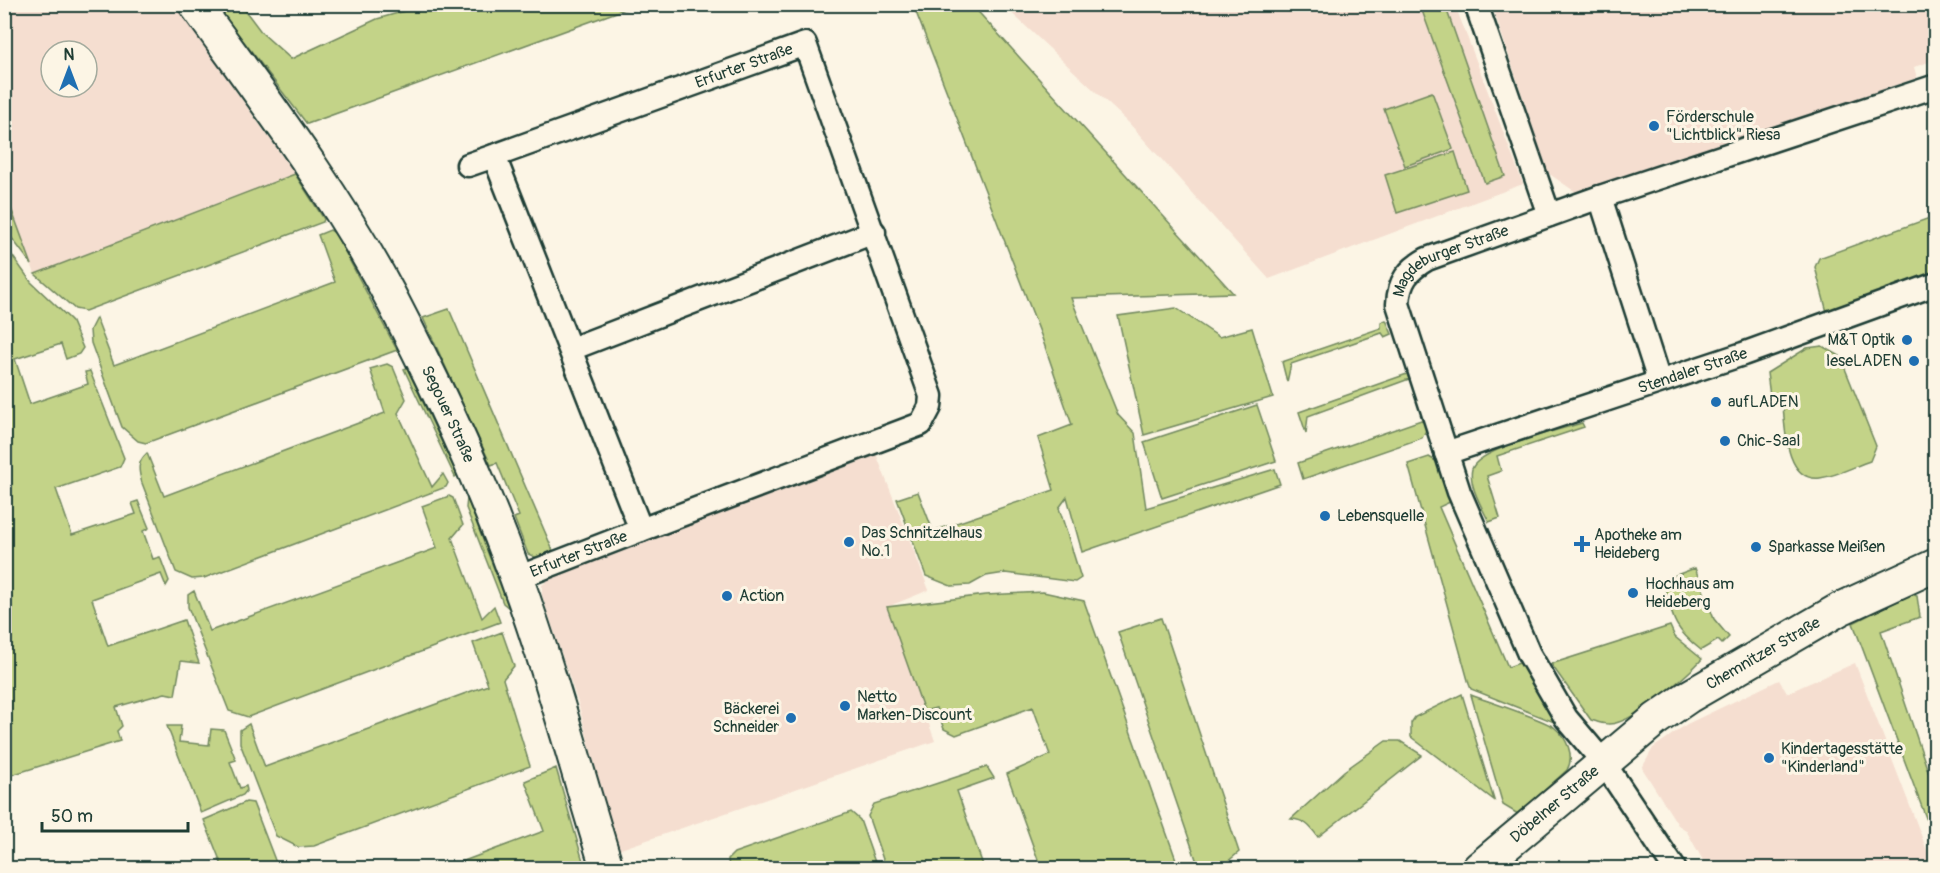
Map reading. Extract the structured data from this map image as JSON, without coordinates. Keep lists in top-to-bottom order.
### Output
{
  "streets": {
    "street": [
      "Erfurter Straße",
      "Magdeburger Straße",
      "Stendaler Straße",
      "Segouer Straße",
      "Chemnitzer Straße",
      "Döbelner Straße"
    ]
  },
  "crossings": [
    ["Erfurter Straße", "Segouer Straße"],
    ["Magdeburger Straße", "Stendaler Straße"],
    ["Chemnitzer Straße", "Döbelner Straße"]
  ],
  "places": {
    "other": [
      "Förderschule \"Lichtblick\" Riesa",
      "M&T Optik",
      "leseLADEN",
      "aufLADEN",
      "Chic-Saal",
      "Lebensquelle",
      "Das Schnitzelhaus No.1",
      "Sparkasse Meißen",
      "Hochhaus am Heideberg",
      "Action",
      "Netto Marken-Discount",
      "Bäckerei Schneider",
      "Kindertagesstätte \"Kinderland\""
    ],
    "health": ["Apotheke am Heideberg"]
  },
  "scale_bar": "50 m",
  "north": "top"
}
